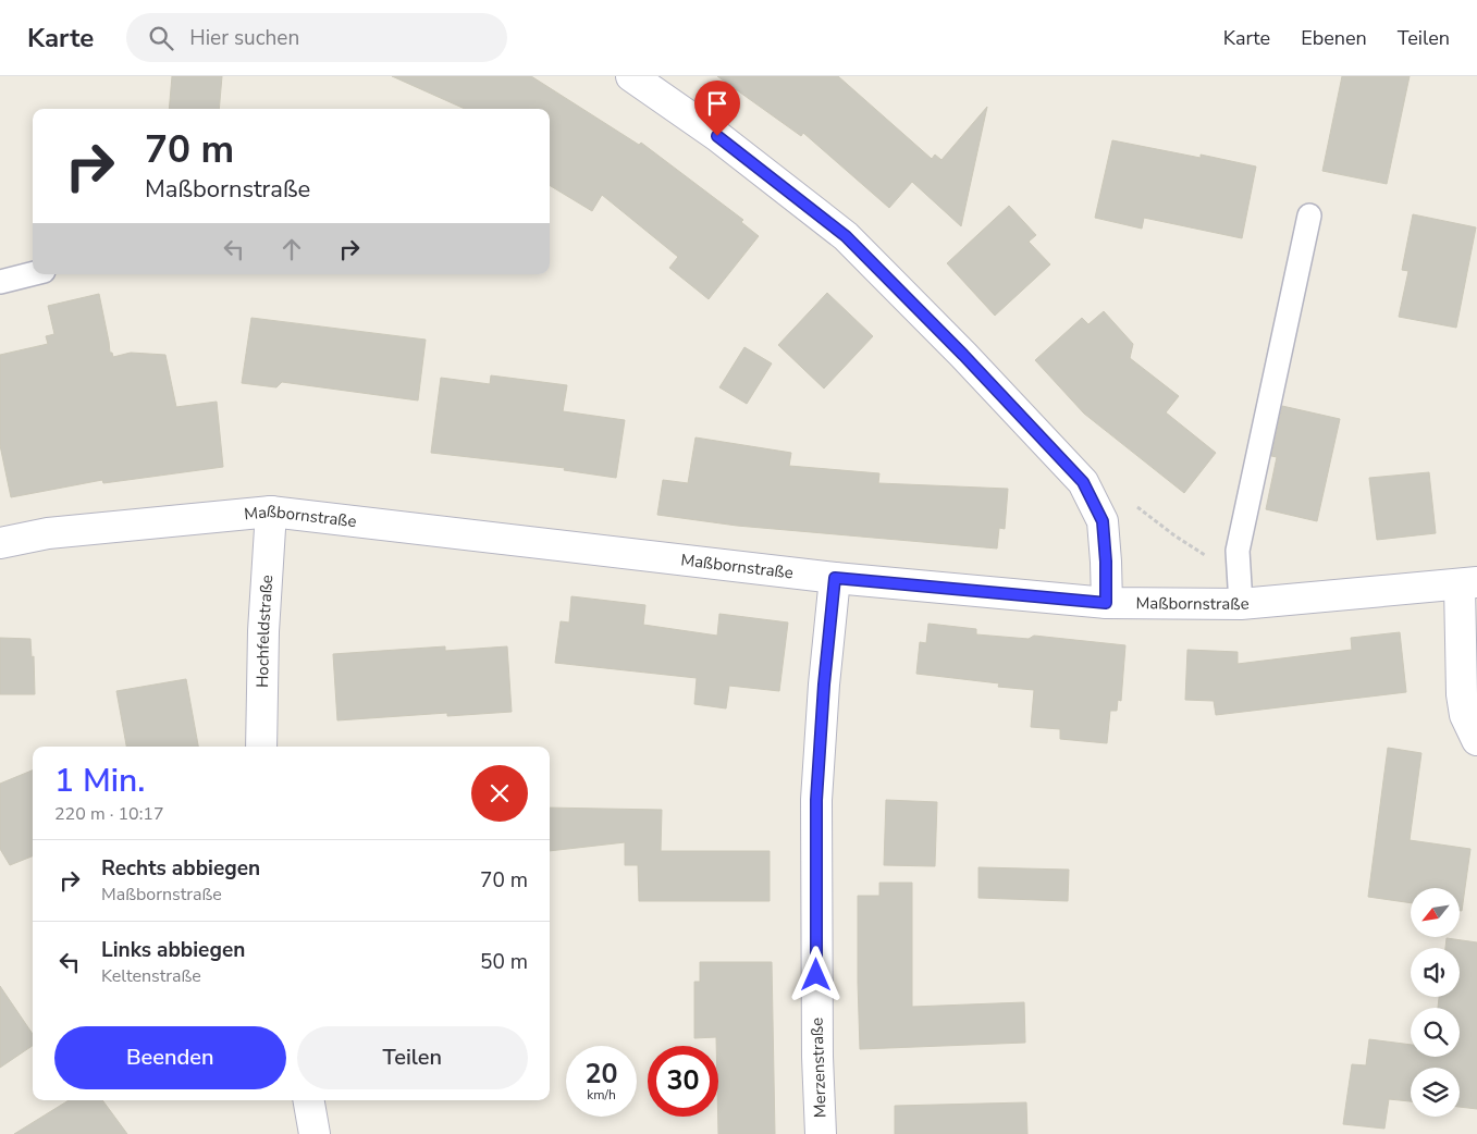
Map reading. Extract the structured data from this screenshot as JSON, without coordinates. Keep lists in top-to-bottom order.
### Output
{
  "streets": {
    "street": ["Maßbornstraße", "Hochfeldstraße", "Merzenstraße"]
  },
  "crossings": [
    ["Maßbornstraße", "Hochfeldstraße"],
    ["Maßbornstraße", "Merzenstraße"]
  ],
  "north": "bottom left",
  "page": {
    "header": "Karte",
    "search": "Hier suchen",
    "nav": ["Karte", "Ebenen", "Teilen"],
    "turn": ["70 m", "Maßbornstraße"],
    "heading": ["1 Min.", "220 m · 10:17"],
    "list": [
      {
        "name": "Rechts abbiegen",
        "note": "Maßbornstraße",
        "value": "70 m"
      },
      {
        "name": "Links abbiegen",
        "note": "Keltenstraße",
        "value": "50 m"
      }
    ],
    "buttons": ["Beenden", "Teilen"],
    "speed": "20 km/h",
    "limit": "30"
  }
}
